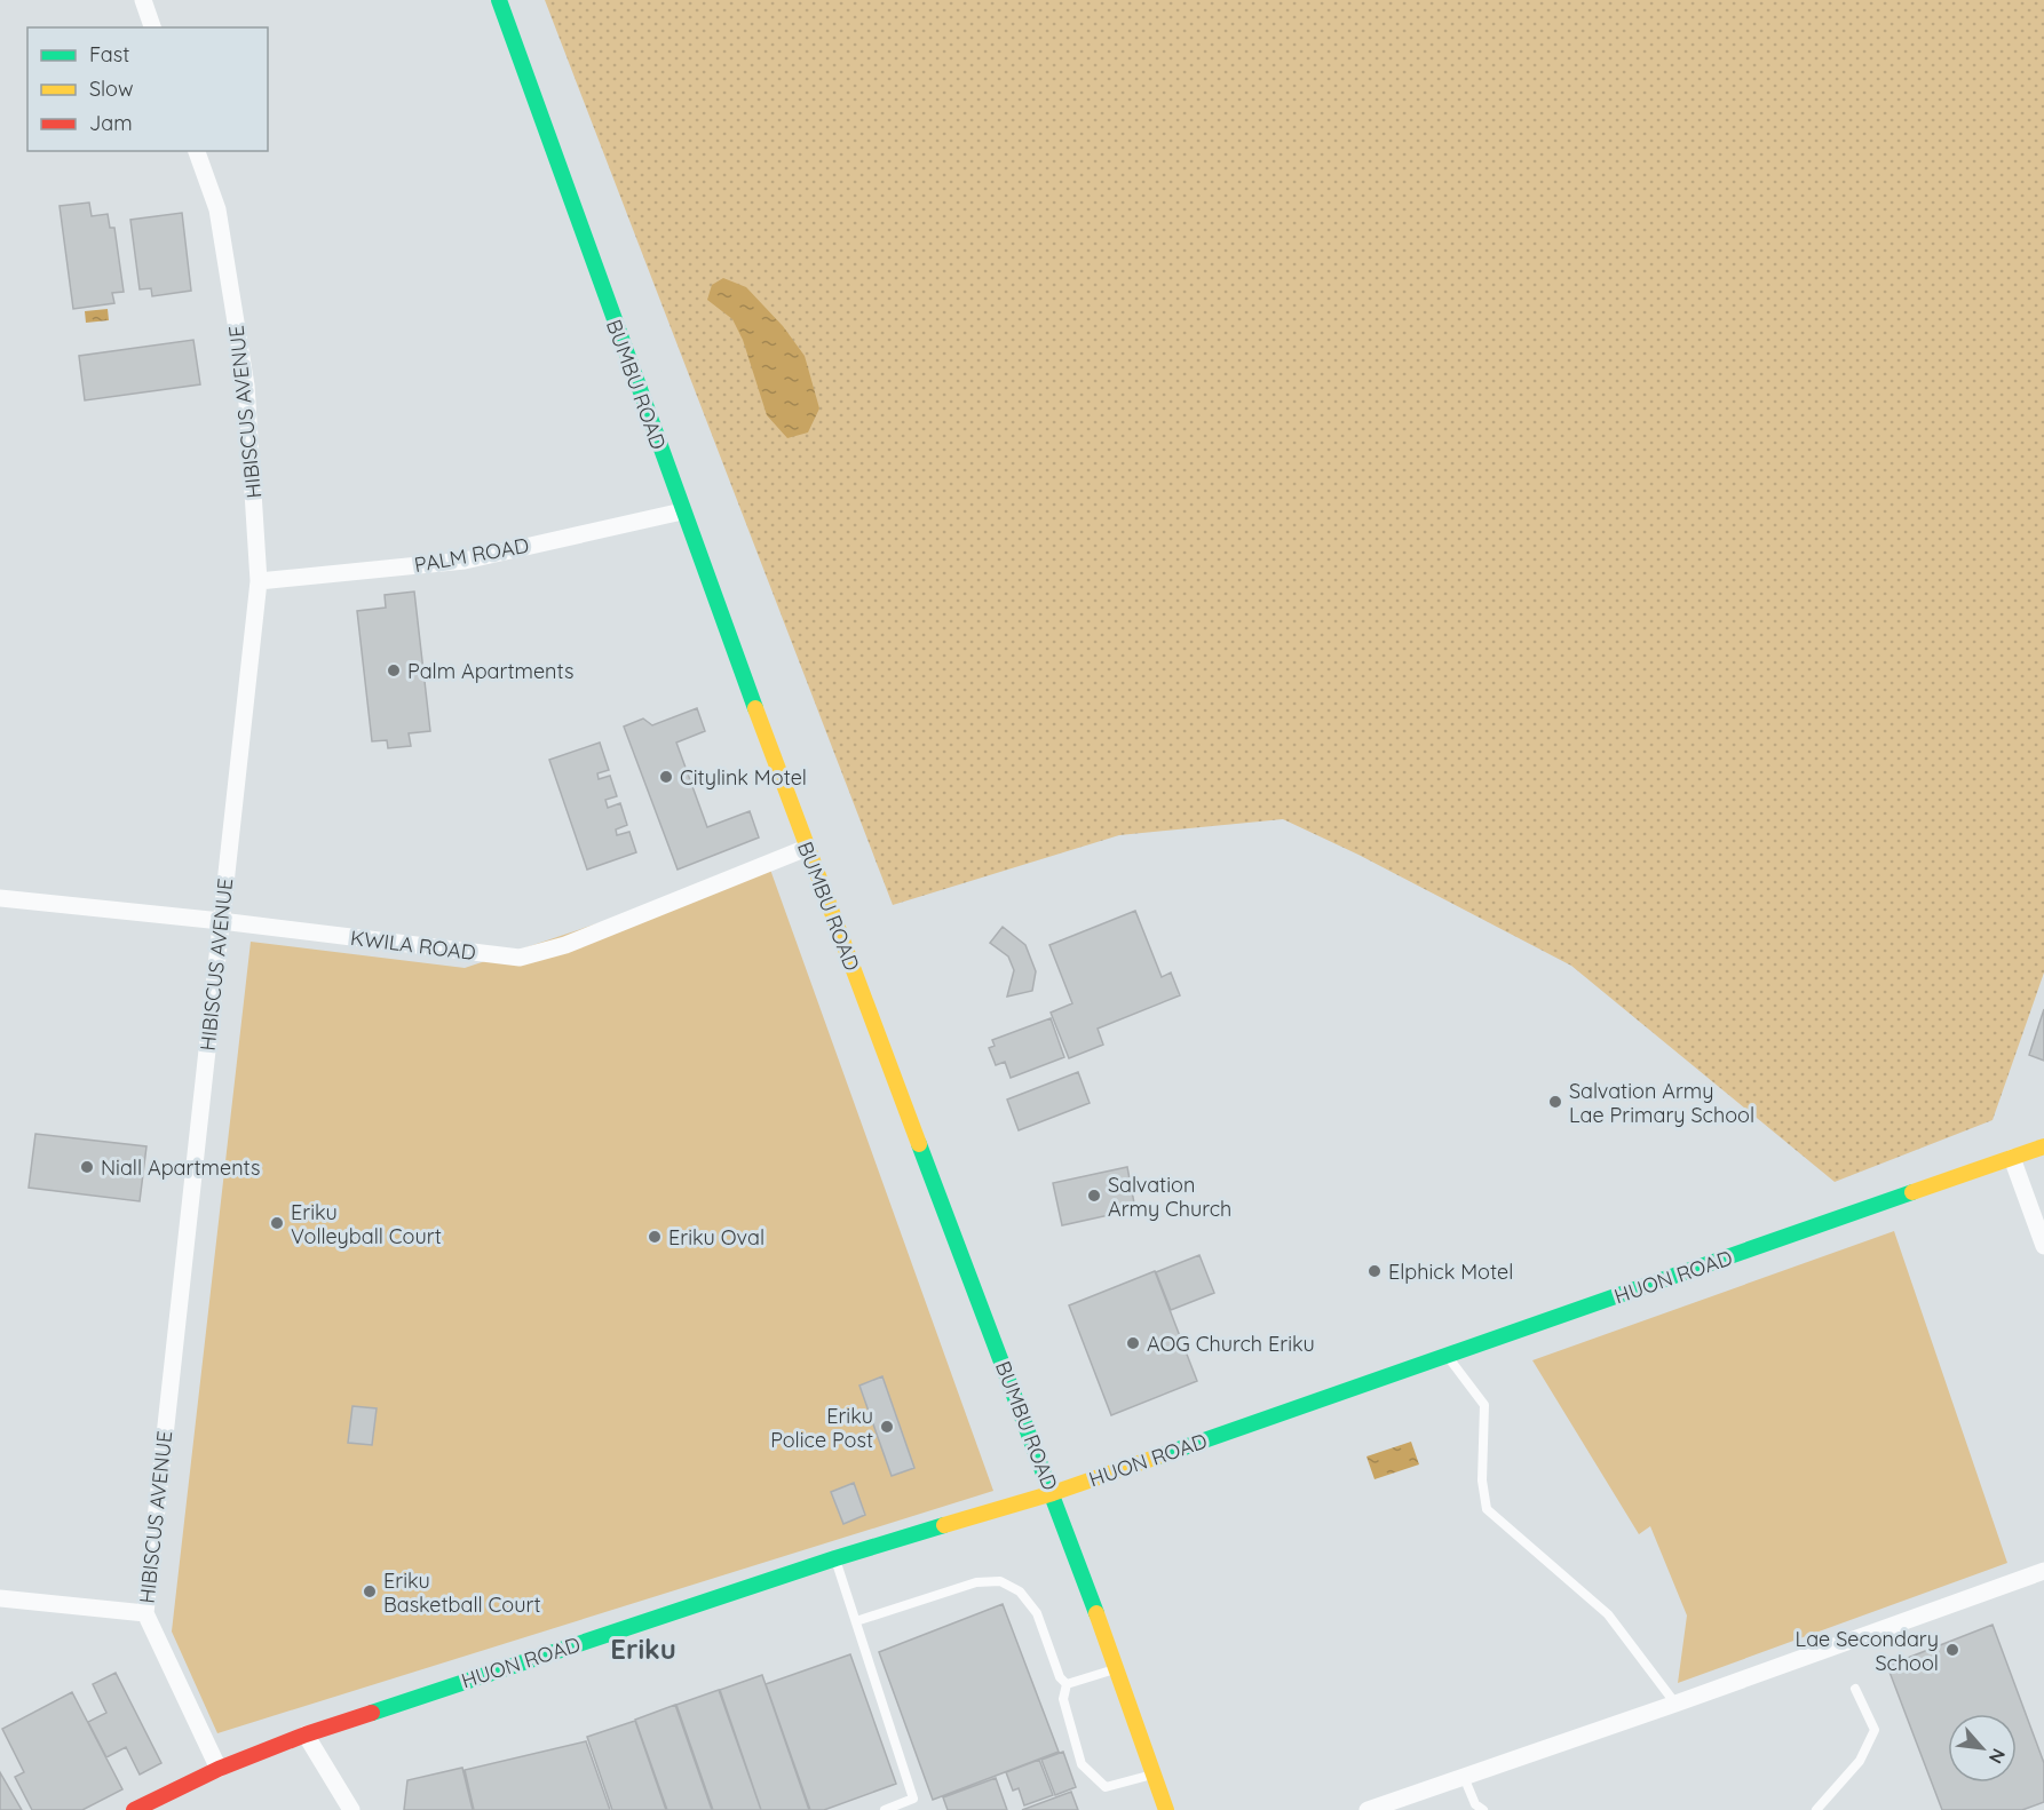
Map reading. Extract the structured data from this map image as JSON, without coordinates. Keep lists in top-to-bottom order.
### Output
{
  "streets": {
    "main road": ["BUMBU ROAD", "HUON ROAD"],
    "street": ["HIBISCUS AVENUE", "PALM ROAD", "KWILA ROAD"]
  },
  "crossings": [
    ["BUMBU ROAD", "PALM ROAD"],
    ["BUMBU ROAD", "KWILA ROAD"],
    ["BUMBU ROAD", "HUON ROAD"],
    ["HIBISCUS AVENUE", "PALM ROAD"],
    ["HIBISCUS AVENUE", "KWILA ROAD"],
    ["HIBISCUS AVENUE", "HUON ROAD"]
  ],
  "districts": ["Eriku"],
  "places": [
    "Palm Apartments",
    "Citylink Motel",
    "Salvation Army Lae Primary School",
    "Niall Apartments",
    "Salvation Army Church",
    "Eriku Volleyball Court",
    "Eriku Oval",
    "Elphick Motel",
    "AOG Church Eriku",
    "Eriku Police Post",
    "Eriku Basketball Court",
    "Lae Secondary School"
  ],
  "legend": ["Fast", "Slow", "Jam"],
  "north": "bottom right"
}
